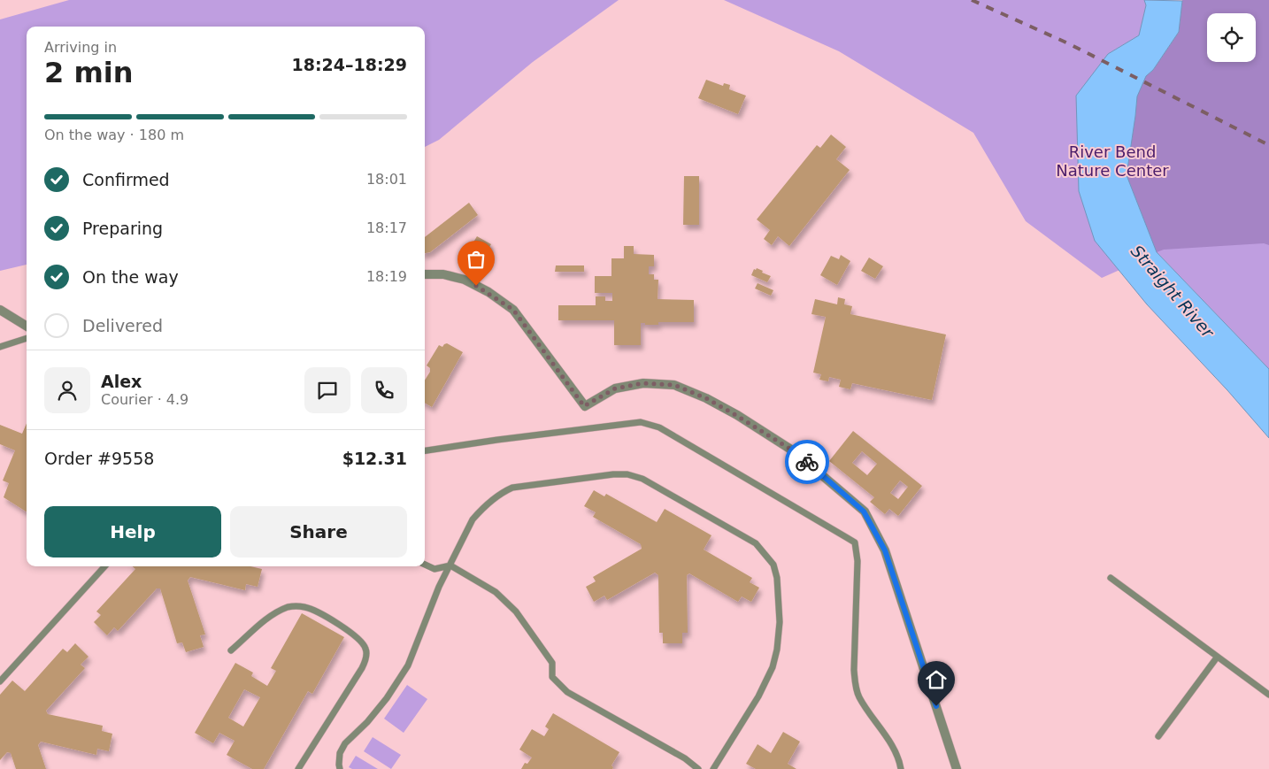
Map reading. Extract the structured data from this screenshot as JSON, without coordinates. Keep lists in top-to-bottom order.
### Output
{
  "water": ["Straight River"],
  "parks": ["River Bend Nature Center"],
  "page": {
    "heading": ["2 min", "Arriving in", "18:24–18:29"],
    "panel": [
      "Alex",
      "Courier · 4.9",
      "Order #9558",
      "$12.31"
    ],
    "bar": "On the way · 180 m",
    "list": [
      ["Confirmed", "18:01"],
      ["Preparing", "18:17"],
      ["On the way", "18:19"],
      "Delivered"
    ],
    "buttons": ["Help", "Share"]
  }
}
